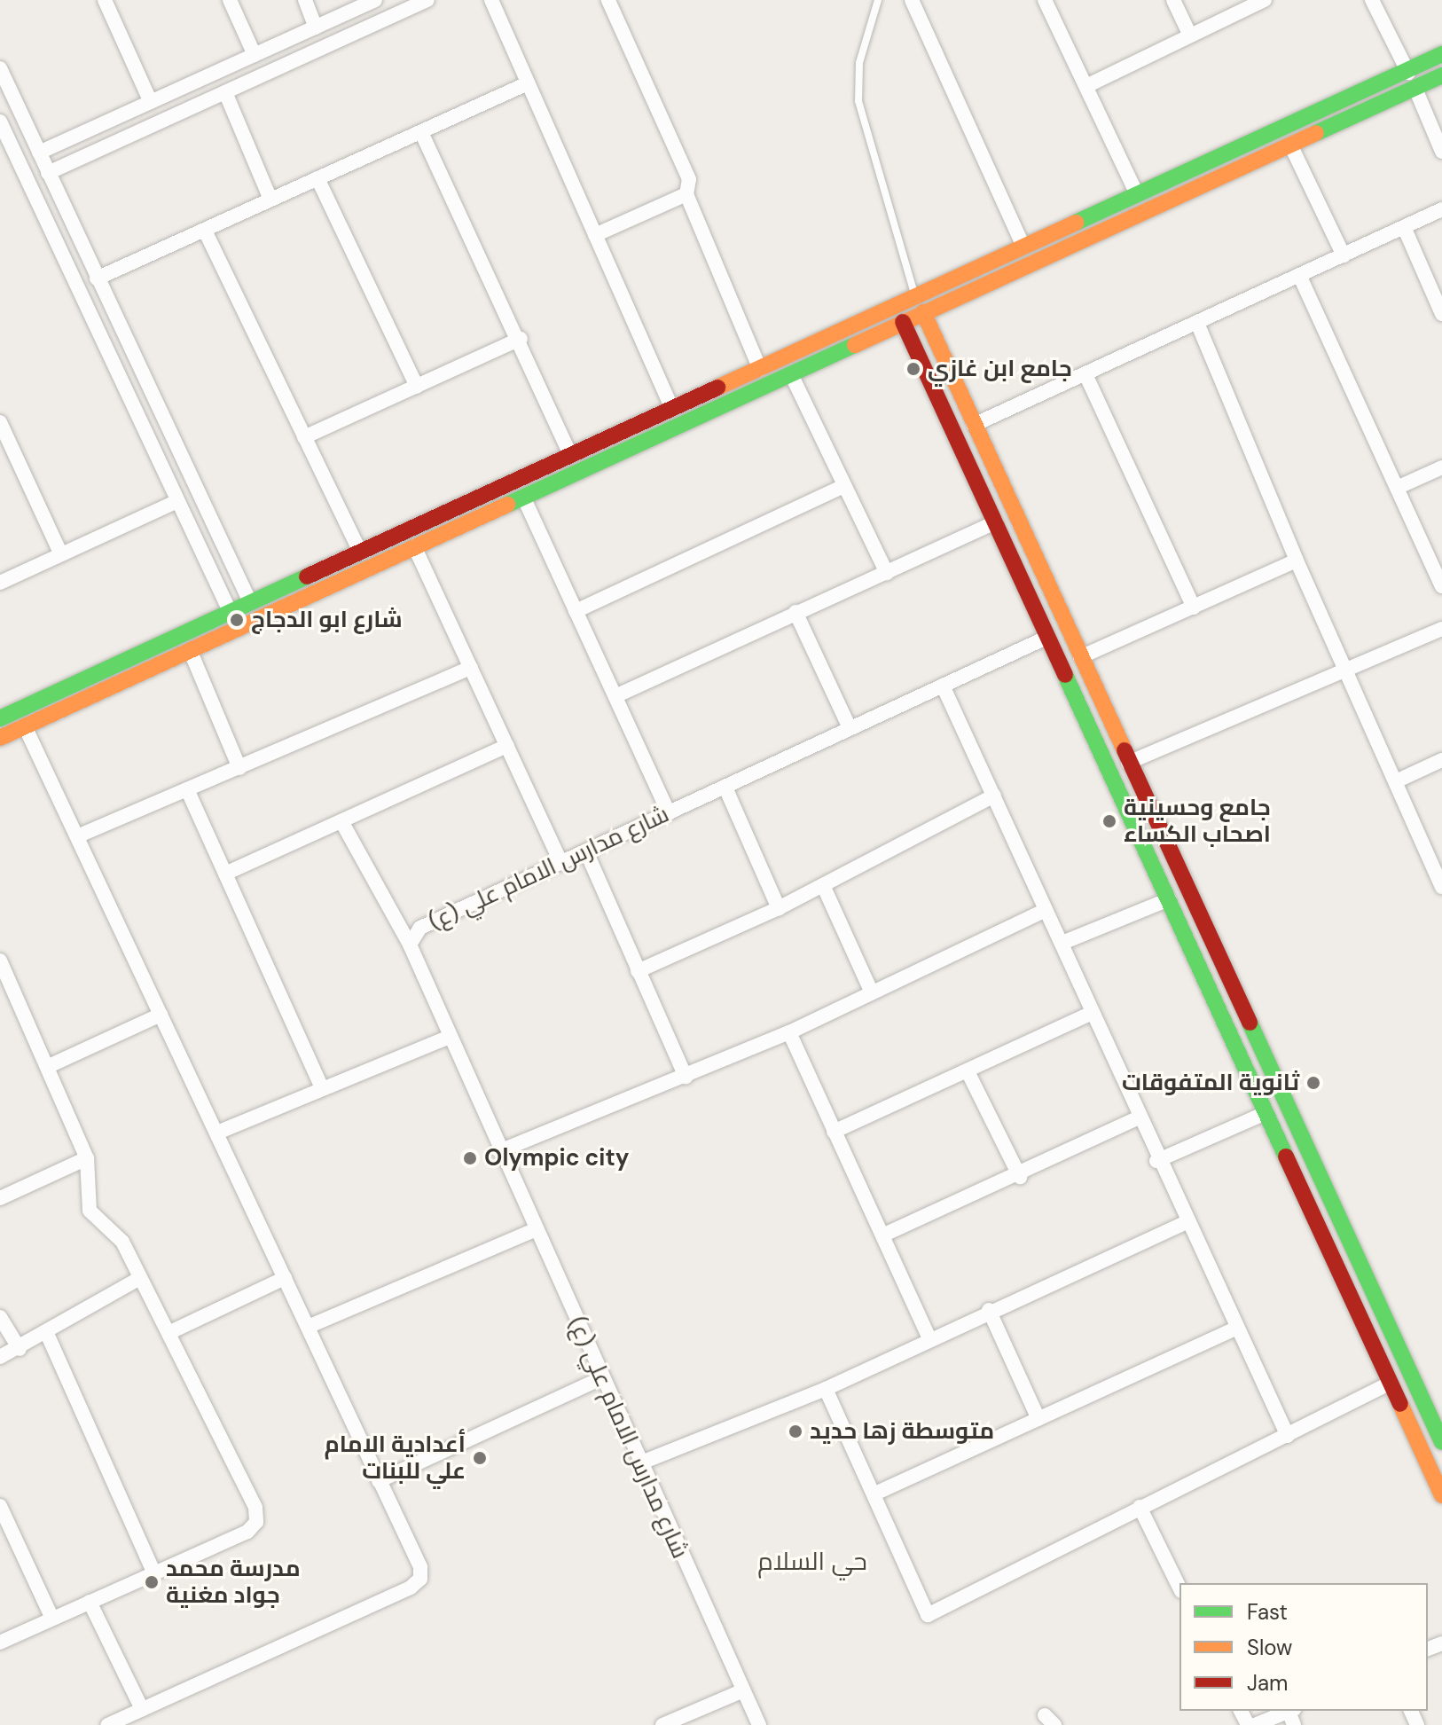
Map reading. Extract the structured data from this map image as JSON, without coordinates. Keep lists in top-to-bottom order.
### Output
{
  "streets": {
    "street": ["شارع مدارس الامام علي (ع)"]
  },
  "districts": ["حي السلام"],
  "places": [
    "جامع ابن غازي",
    "شارع ابو الدجاج",
    "جامع وحسينية اصحاب الكساء",
    "ثانوية المتفوقات",
    "Olympic city",
    "متوسطة زها حديد",
    "أعدادية الامام علي للبنات",
    "مدرسة محمد جواد مغنية"
  ],
  "legend": ["Fast", "Slow", "Jam"]
}
